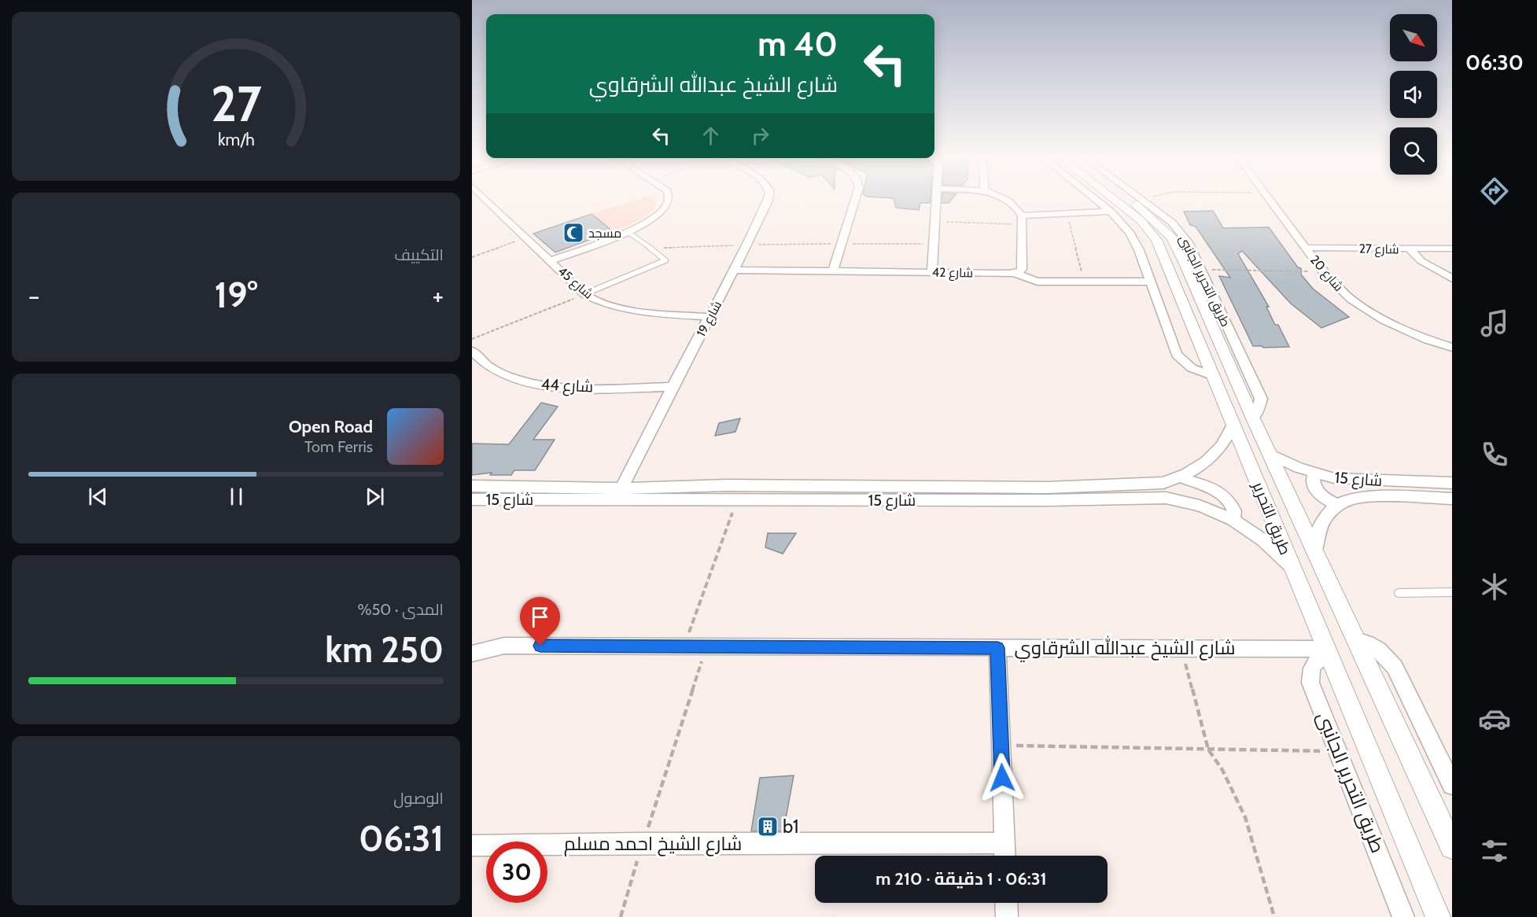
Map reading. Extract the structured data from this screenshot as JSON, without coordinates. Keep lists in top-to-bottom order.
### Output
{
  "streets": {
    "street": [
      "شارع 27",
      "شارع 42",
      "شارع 20",
      "طريق التحرير الجانبى",
      "شارع 45",
      "شارع 19",
      "شارع 44",
      "شارع 15",
      "طريق التحرير",
      "شارع الشيخ عبدالله الشرقاوي",
      "شارع الشيخ احمد مسلم"
    ]
  },
  "crossings": [
    ["شارع 27", "شارع 20"],
    ["شارع 42", "شارع 19"],
    ["طريق التحرير الجانبى", "طريق التحرير"],
    ["طريق التحرير الجانبى", "شارع الشيخ عبدالله الشرقاوي"],
    ["شارع 45", "شارع 19"],
    ["شارع 19", "شارع 44"],
    ["شارع 19", "شارع 15"],
    ["شارع 15", "طريق التحرير"],
    ["طريق التحرير", "شارع الشيخ عبدالله الشرقاوي"]
  ],
  "places": {
    "mosque": ["مسجد"],
    "building": ["b1"]
  },
  "north": "bottom right",
  "page": {
    "tabs": "06:30",
    "turn": ["40 m", "شارع الشيخ عبدالله الشرقاوي"],
    "tile": [
      "التكييف",
      ["المدى · 50%", "250 km"],
      ["الوصول", "06:31"]
    ],
    "heat": ["−", "19°", "+"],
    "song": ["Open Road", "Tom Ferris"],
    "limit": "30",
    "trip": "06:31 · 1 دقيقة · 210 m",
    "gauge": ["27", "km/h"]
  }
}
